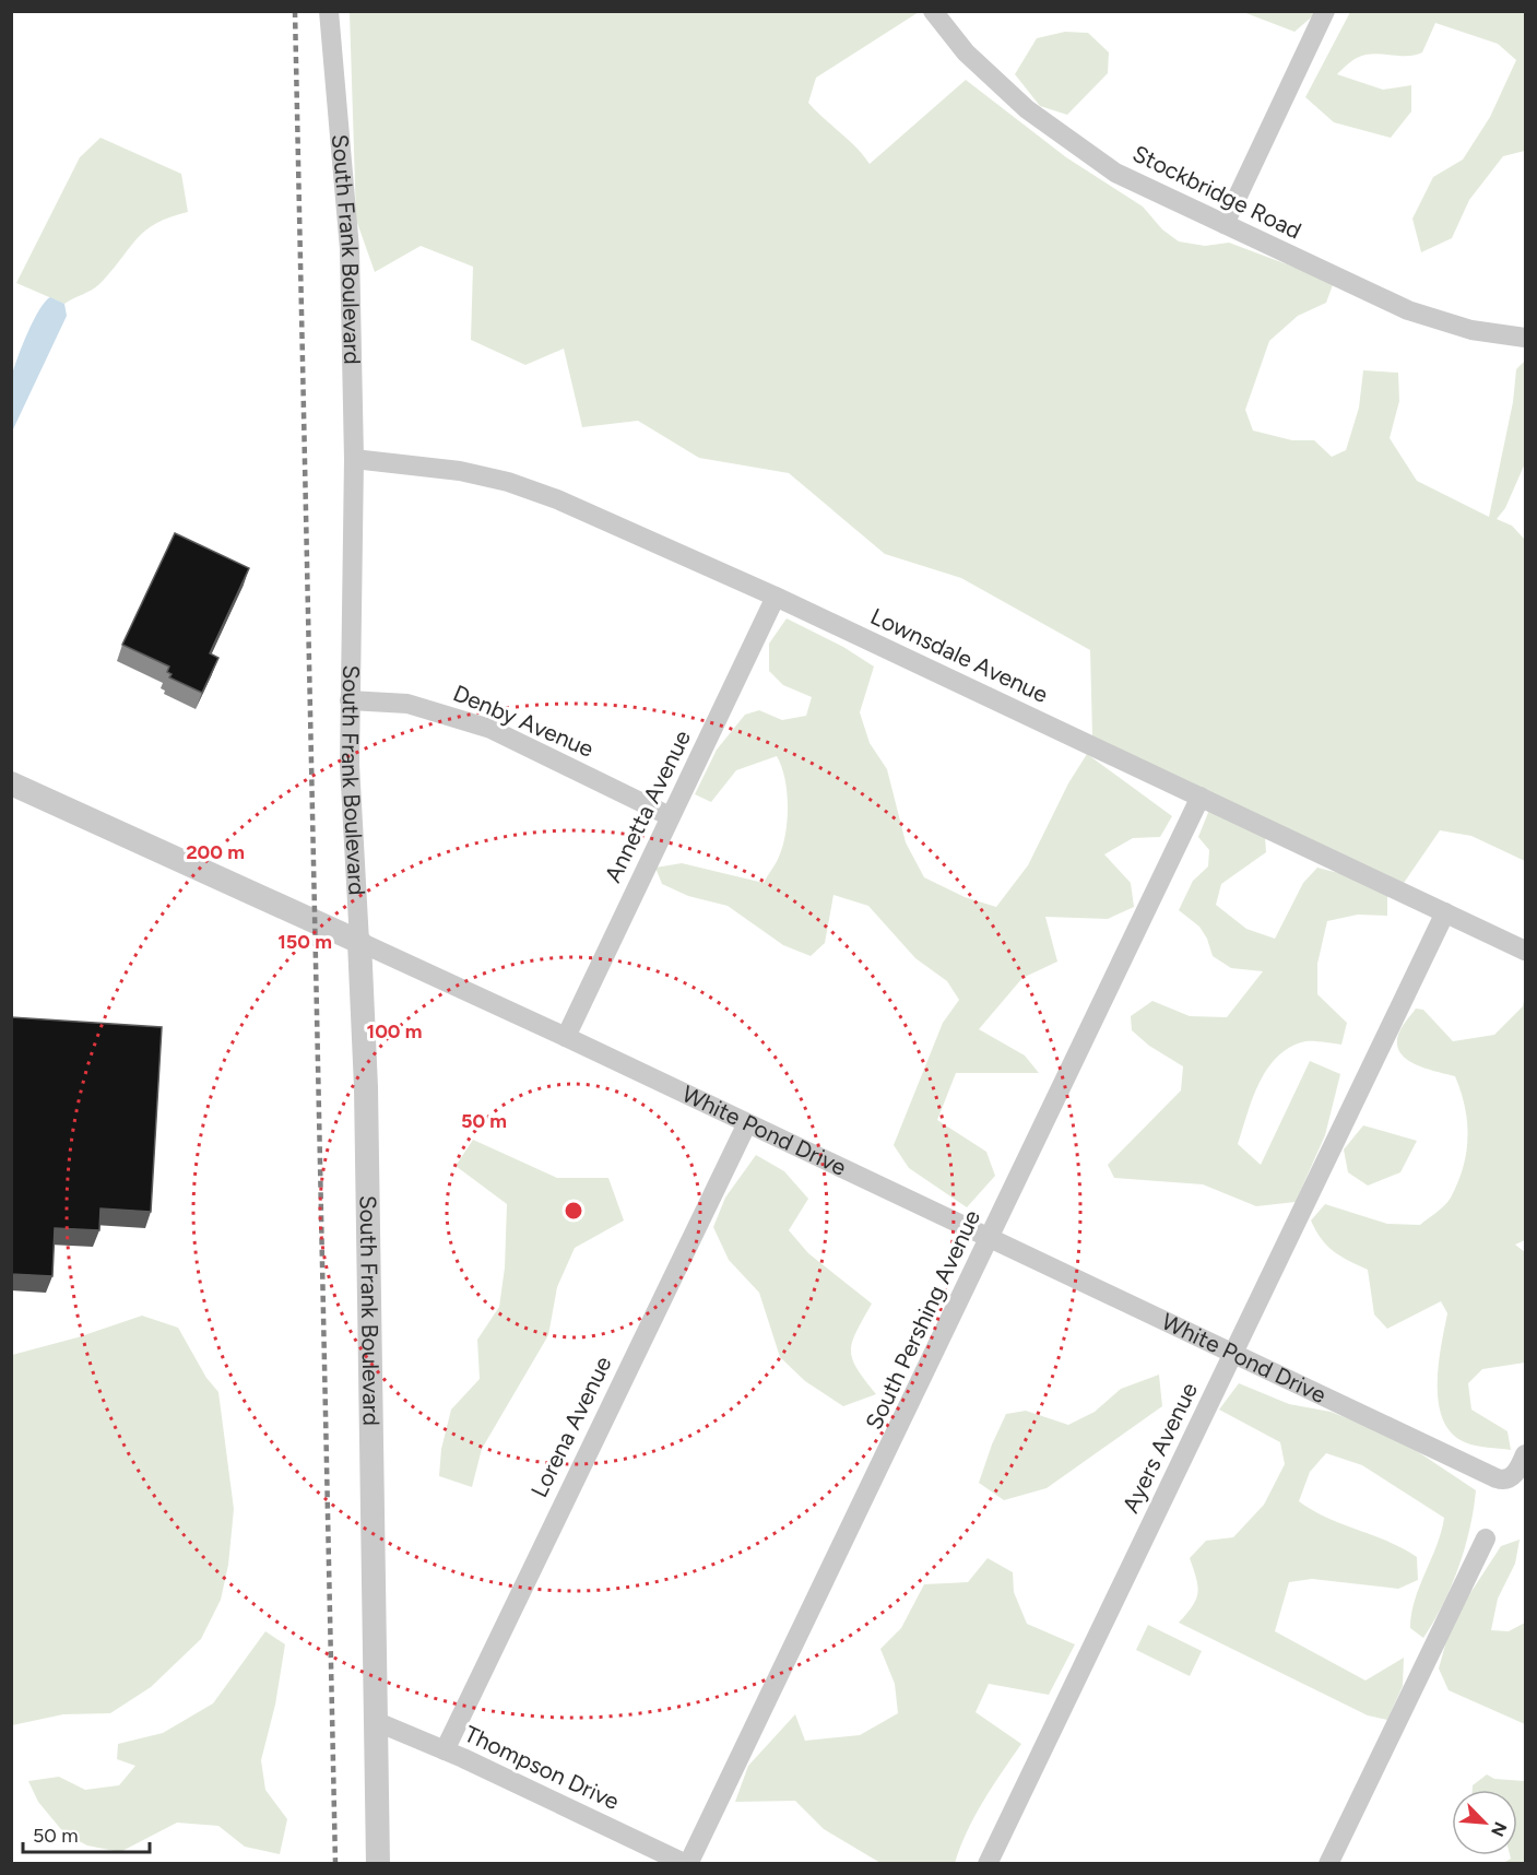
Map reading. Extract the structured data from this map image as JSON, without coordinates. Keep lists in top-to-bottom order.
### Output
{
  "streets": {
    "street": [
      "Stockbridge Road",
      "South Frank Boulevard",
      "Lownsdale Avenue",
      "Denby Avenue",
      "Annetta Avenue",
      "White Pond Drive",
      "South Pershing Avenue",
      "Lorena Avenue",
      "Ayers Avenue",
      "Thompson Drive"
    ]
  },
  "crossings": [
    ["South Frank Boulevard", "Lownsdale Avenue"],
    ["South Frank Boulevard", "Denby Avenue"],
    ["South Frank Boulevard", "White Pond Drive"],
    ["South Frank Boulevard", "Thompson Drive"],
    ["Lownsdale Avenue", "Annetta Avenue"],
    ["Lownsdale Avenue", "South Pershing Avenue"],
    ["Lownsdale Avenue", "Ayers Avenue"],
    ["Denby Avenue", "Annetta Avenue"],
    ["Annetta Avenue", "White Pond Drive"],
    ["White Pond Drive", "South Pershing Avenue"],
    ["White Pond Drive", "Lorena Avenue"],
    ["White Pond Drive", "Ayers Avenue"],
    ["South Pershing Avenue", "Thompson Drive"],
    ["Lorena Avenue", "Thompson Drive"]
  ],
  "scale_bar": "50 m",
  "north": "bottom right",
  "rings": [
    "200 m",
    "150 m",
    "100 m",
    "50 m"
  ]
}
